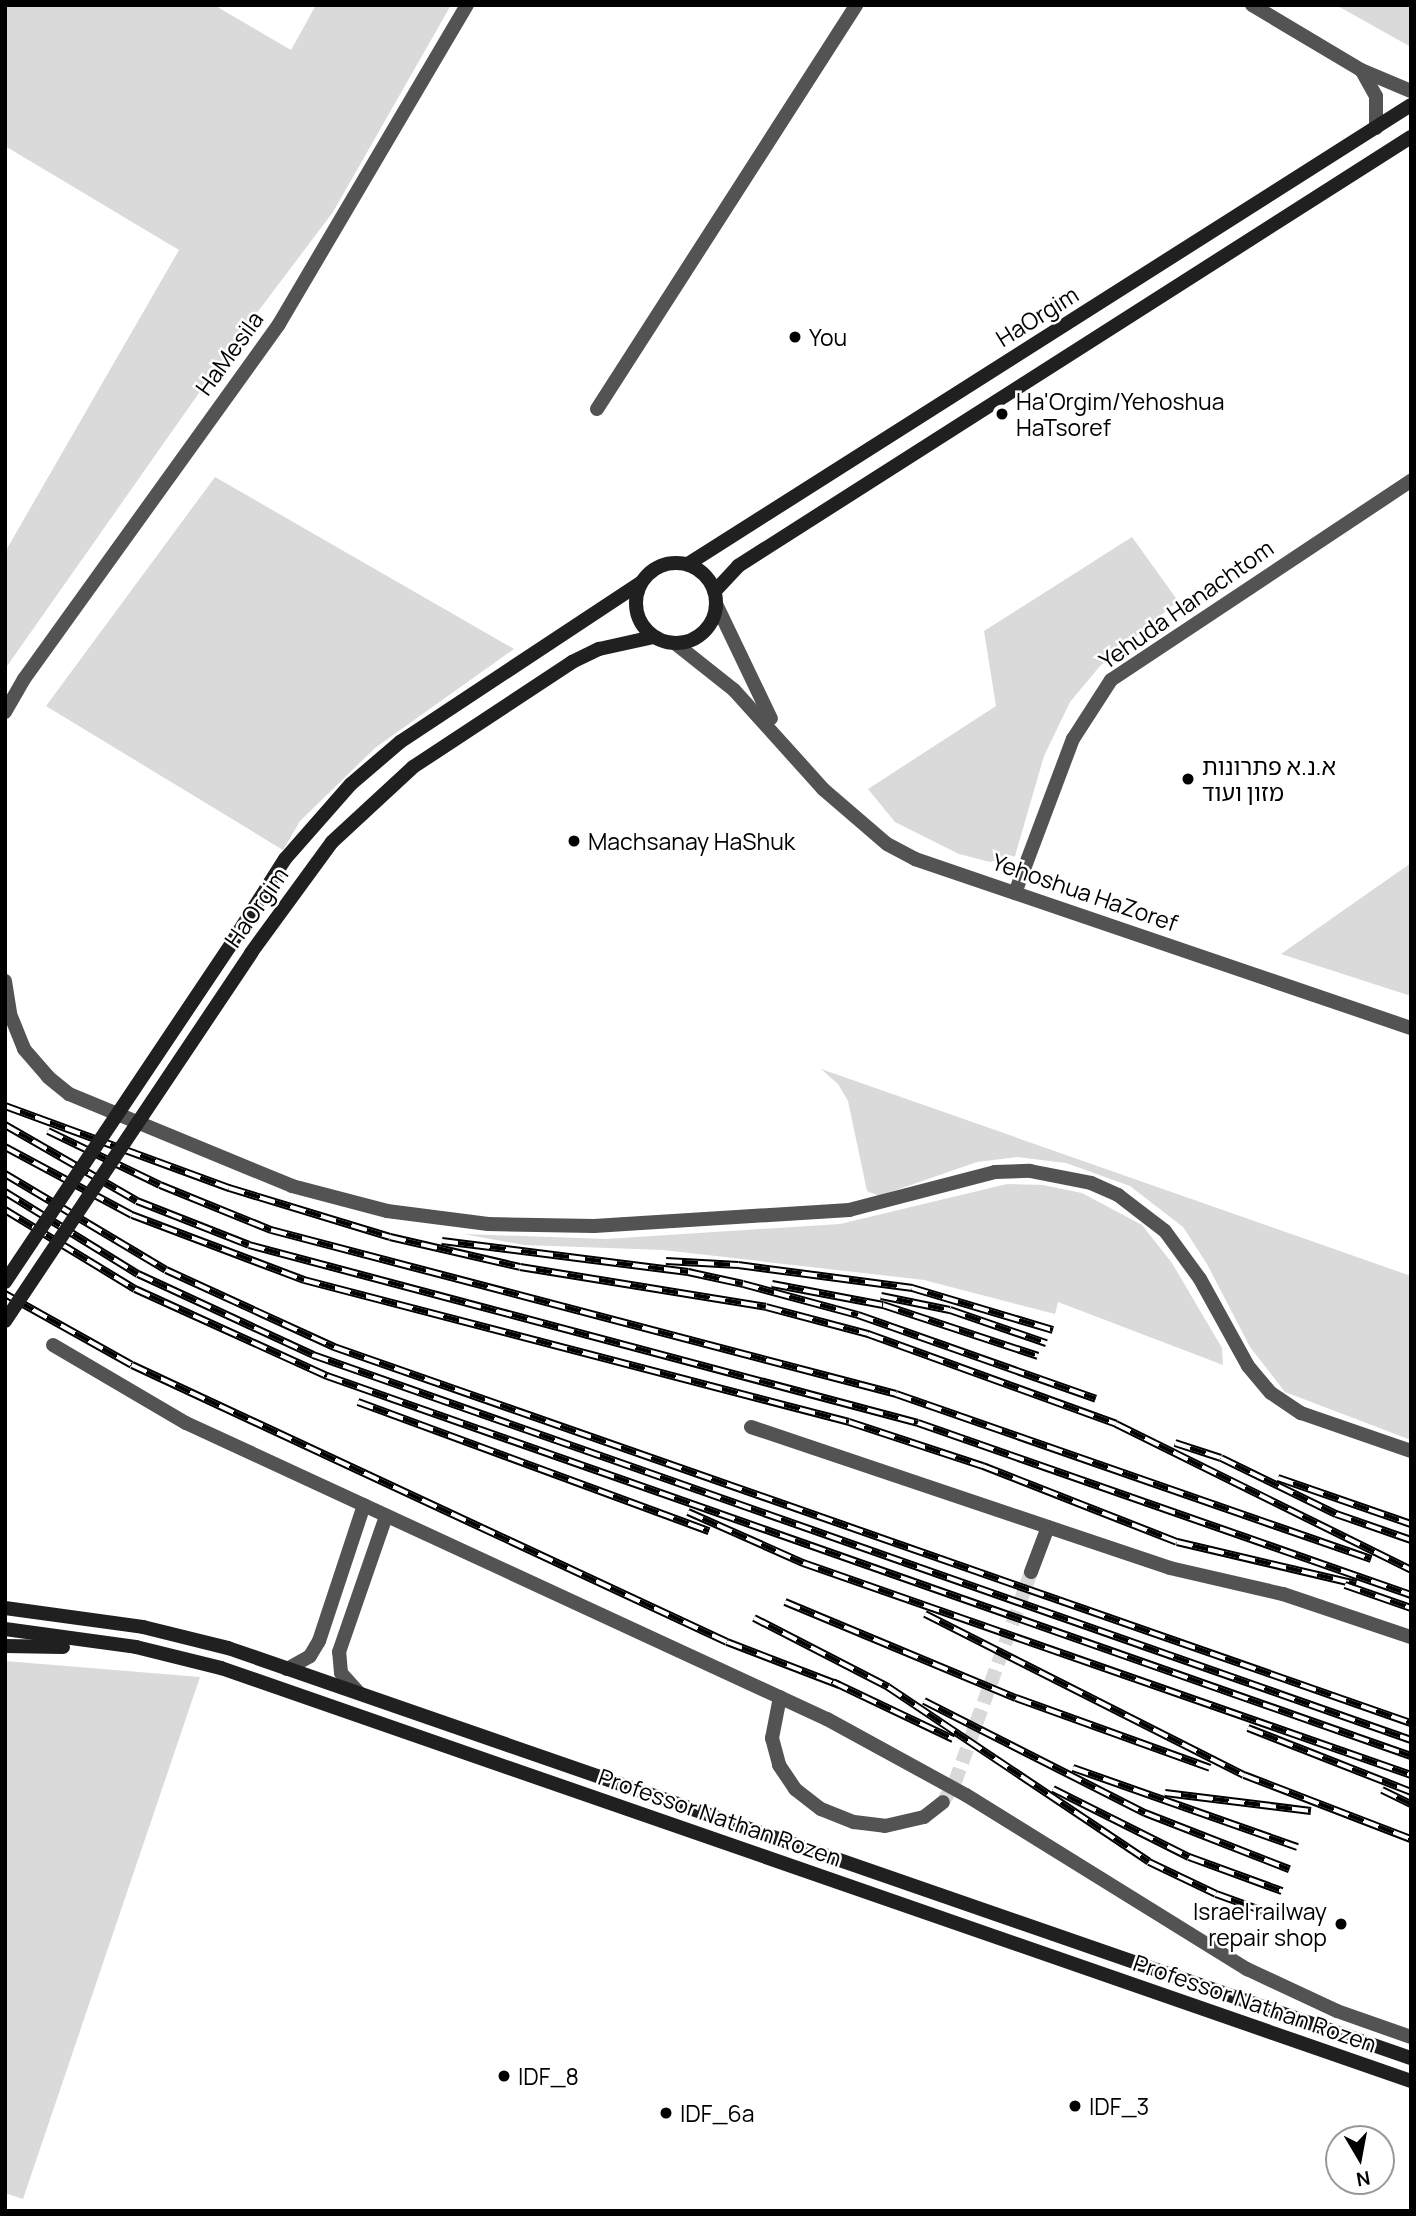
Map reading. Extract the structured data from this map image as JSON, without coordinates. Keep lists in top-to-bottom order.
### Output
{
  "streets": {
    "street": [
      "HaOrgim",
      "HaMesila",
      "Yehuda Hanachtom",
      "Yehoshua HaZoref",
      "Professor Nathan Rozen"
    ]
  },
  "crossings": [
    ["HaOrgim", "Yehoshua HaZoref"],
    ["Yehuda Hanachtom", "Yehoshua HaZoref"]
  ],
  "places": [
    "You",
    "Ha'Orgim/Yehoshua HaTsoref",
    "א.נ.א פתרונות מזון ועוד",
    "Machsanay HaShuk",
    "Israel railway repair shop",
    "IDF_8",
    "IDF_3",
    "IDF_6a"
  ],
  "north": "bottom"
}
